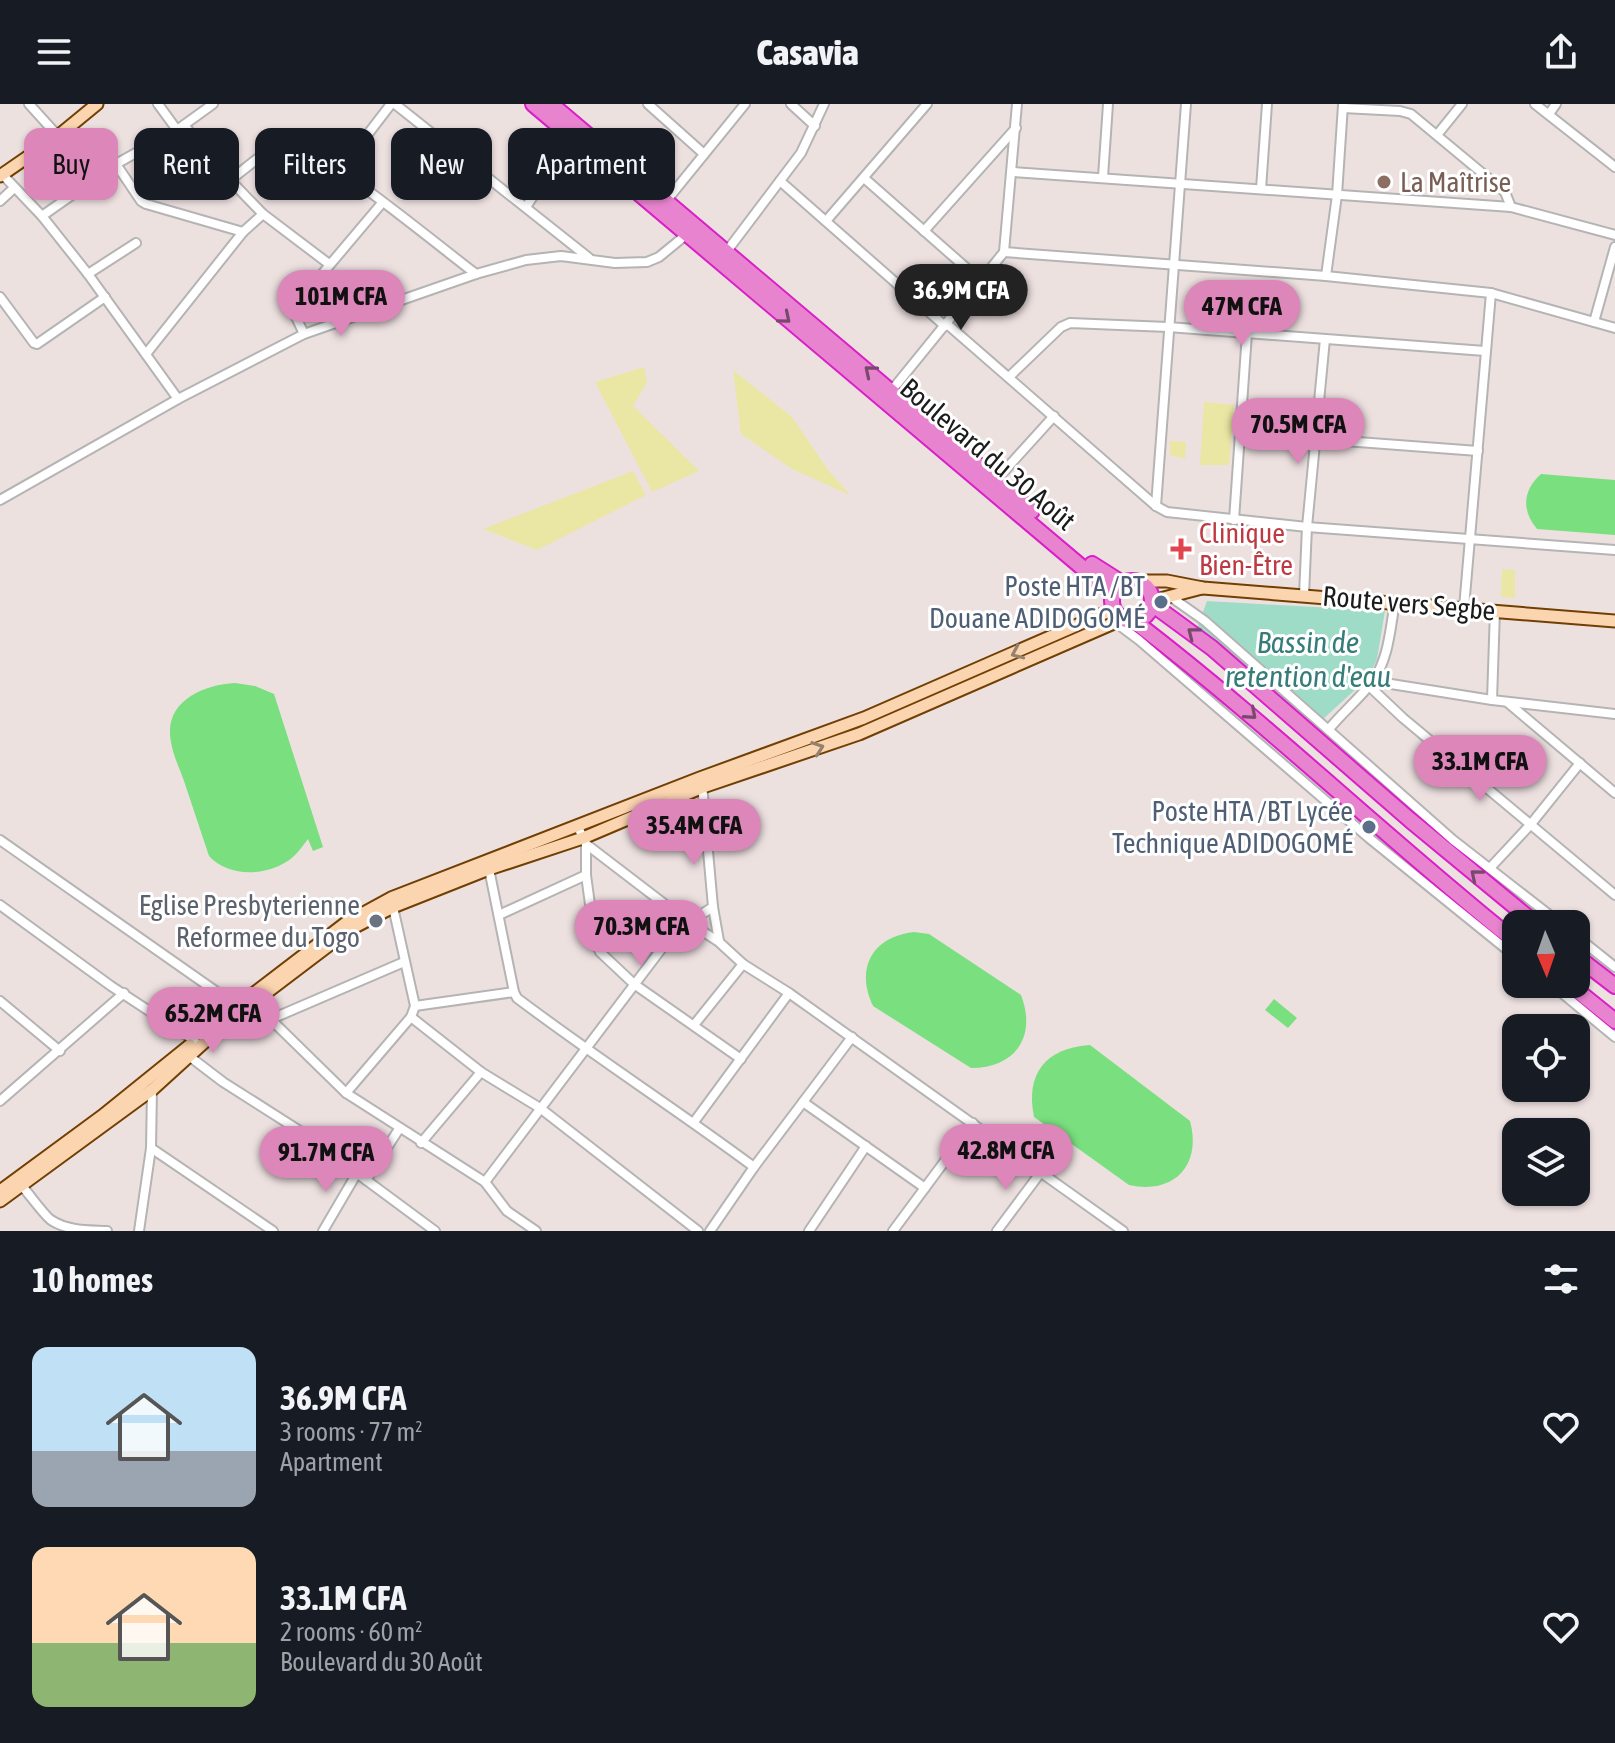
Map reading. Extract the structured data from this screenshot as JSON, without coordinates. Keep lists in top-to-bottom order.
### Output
{
  "streets": {
    "highway": ["Boulevard du 30 Août"],
    "main road": ["Route vers Segbe"]
  },
  "crossings": [
    ["Boulevard du 30 Août", "Route vers Segbe"]
  ],
  "water": ["Bassin de retention d'eau"],
  "places": {
    "other": [
      "La Maîtrise",
      "Poste HTA /BT Douane ADIDOGOMÉ",
      "Poste HTA /BT Lycée Technique ADIDOGOMÉ",
      "Eglise Presbyterienne Reformee du Togo"
    ],
    "health": ["Clinique Bien-Être"]
  },
  "north": "bottom",
  "page": {
    "header": "Casavia",
    "chip": [
      "Buy",
      "Rent",
      "Filters",
      "New",
      "Apartment"
    ],
    "price": [
      "36.9M CFA",
      "101M CFA",
      "47M CFA",
      "70.5M CFA",
      "33.1M CFA",
      "35.4M CFA",
      "70.3M CFA",
      "65.2M CFA",
      "42.8M CFA",
      "91.7M CFA"
    ],
    "heading": "10 homes",
    "list": [
      {
        "name": "36.9M CFA",
        "note": "3 rooms · 77 m² · Apartment"
      },
      {
        "name": "33.1M CFA",
        "note": "2 rooms · 60 m² · Boulevard du 30 Août"
      }
    ]
  }
}
